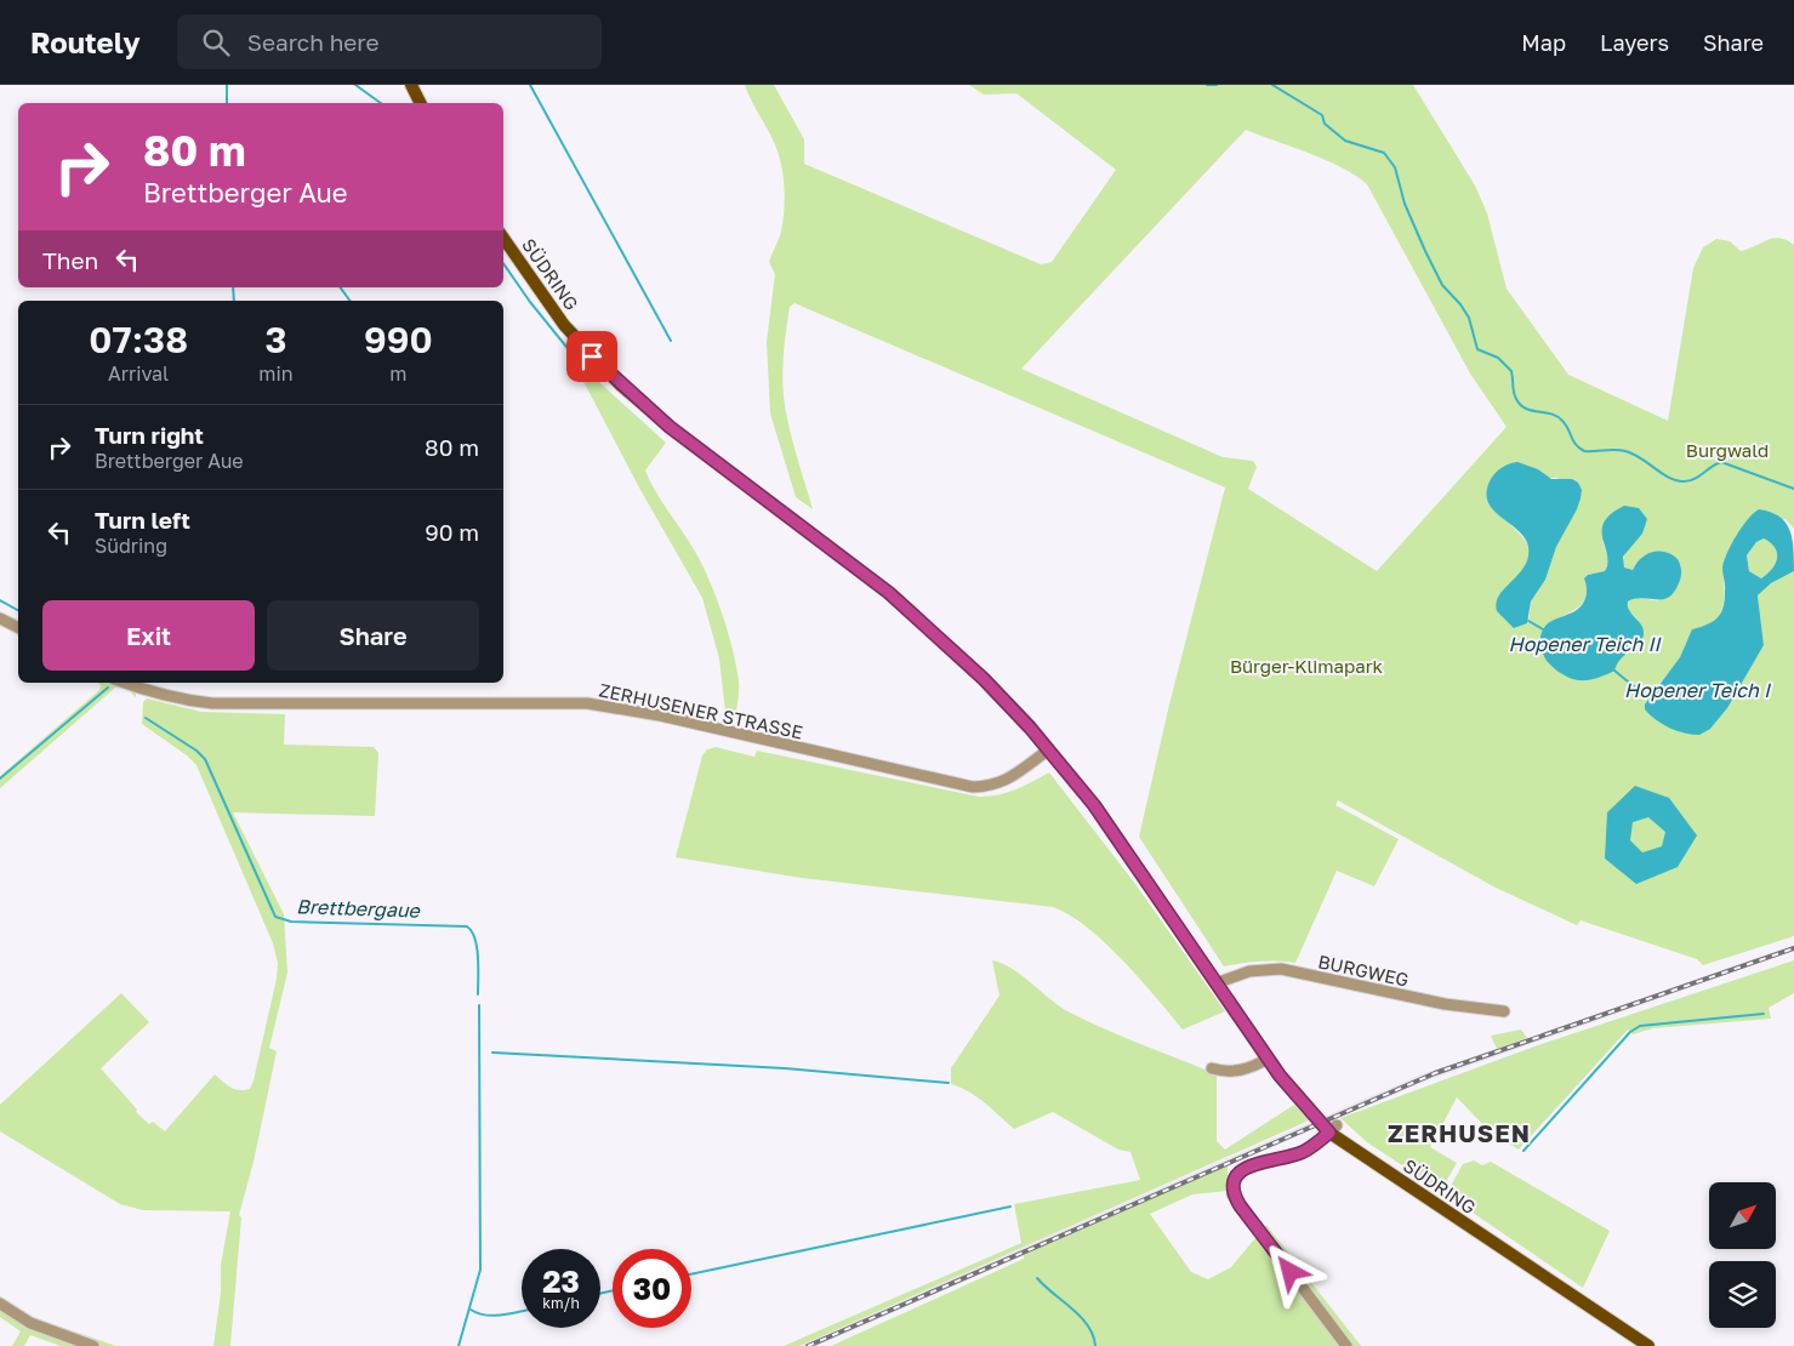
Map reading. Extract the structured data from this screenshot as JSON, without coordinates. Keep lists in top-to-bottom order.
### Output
{
  "streets": {
    "main road": ["SÜDRING"],
    "street": ["ZERHUSENER STRASSE", "BURGWEG"]
  },
  "crossings": [
    ["SÜDRING", "ZERHUSENER STRASSE"],
    ["SÜDRING", "BURGWEG"]
  ],
  "districts": ["ZERHUSEN"],
  "water": ["Hopener Teich II", "Hopener Teich I", "Brettbergaue"],
  "parks": ["Burgwald", "Bürger-Klimapark"],
  "north": "top right",
  "page": {
    "header": "Routely",
    "search": "Search here",
    "nav": ["Map", "Layers", "Share"],
    "turn": ["80 m", "Brettberger Aue"],
    "then": "Then",
    "eta": [
      "07:38",
      "Arrival",
      "3",
      "min",
      "990",
      "m"
    ],
    "list": [
      {
        "name": "Turn right",
        "note": "Brettberger Aue",
        "value": "80 m"
      },
      {
        "name": "Turn left",
        "note": "Südring",
        "value": "90 m"
      }
    ],
    "buttons": ["Exit", "Share"],
    "speed": "23 km/h",
    "limit": "30"
  }
}
